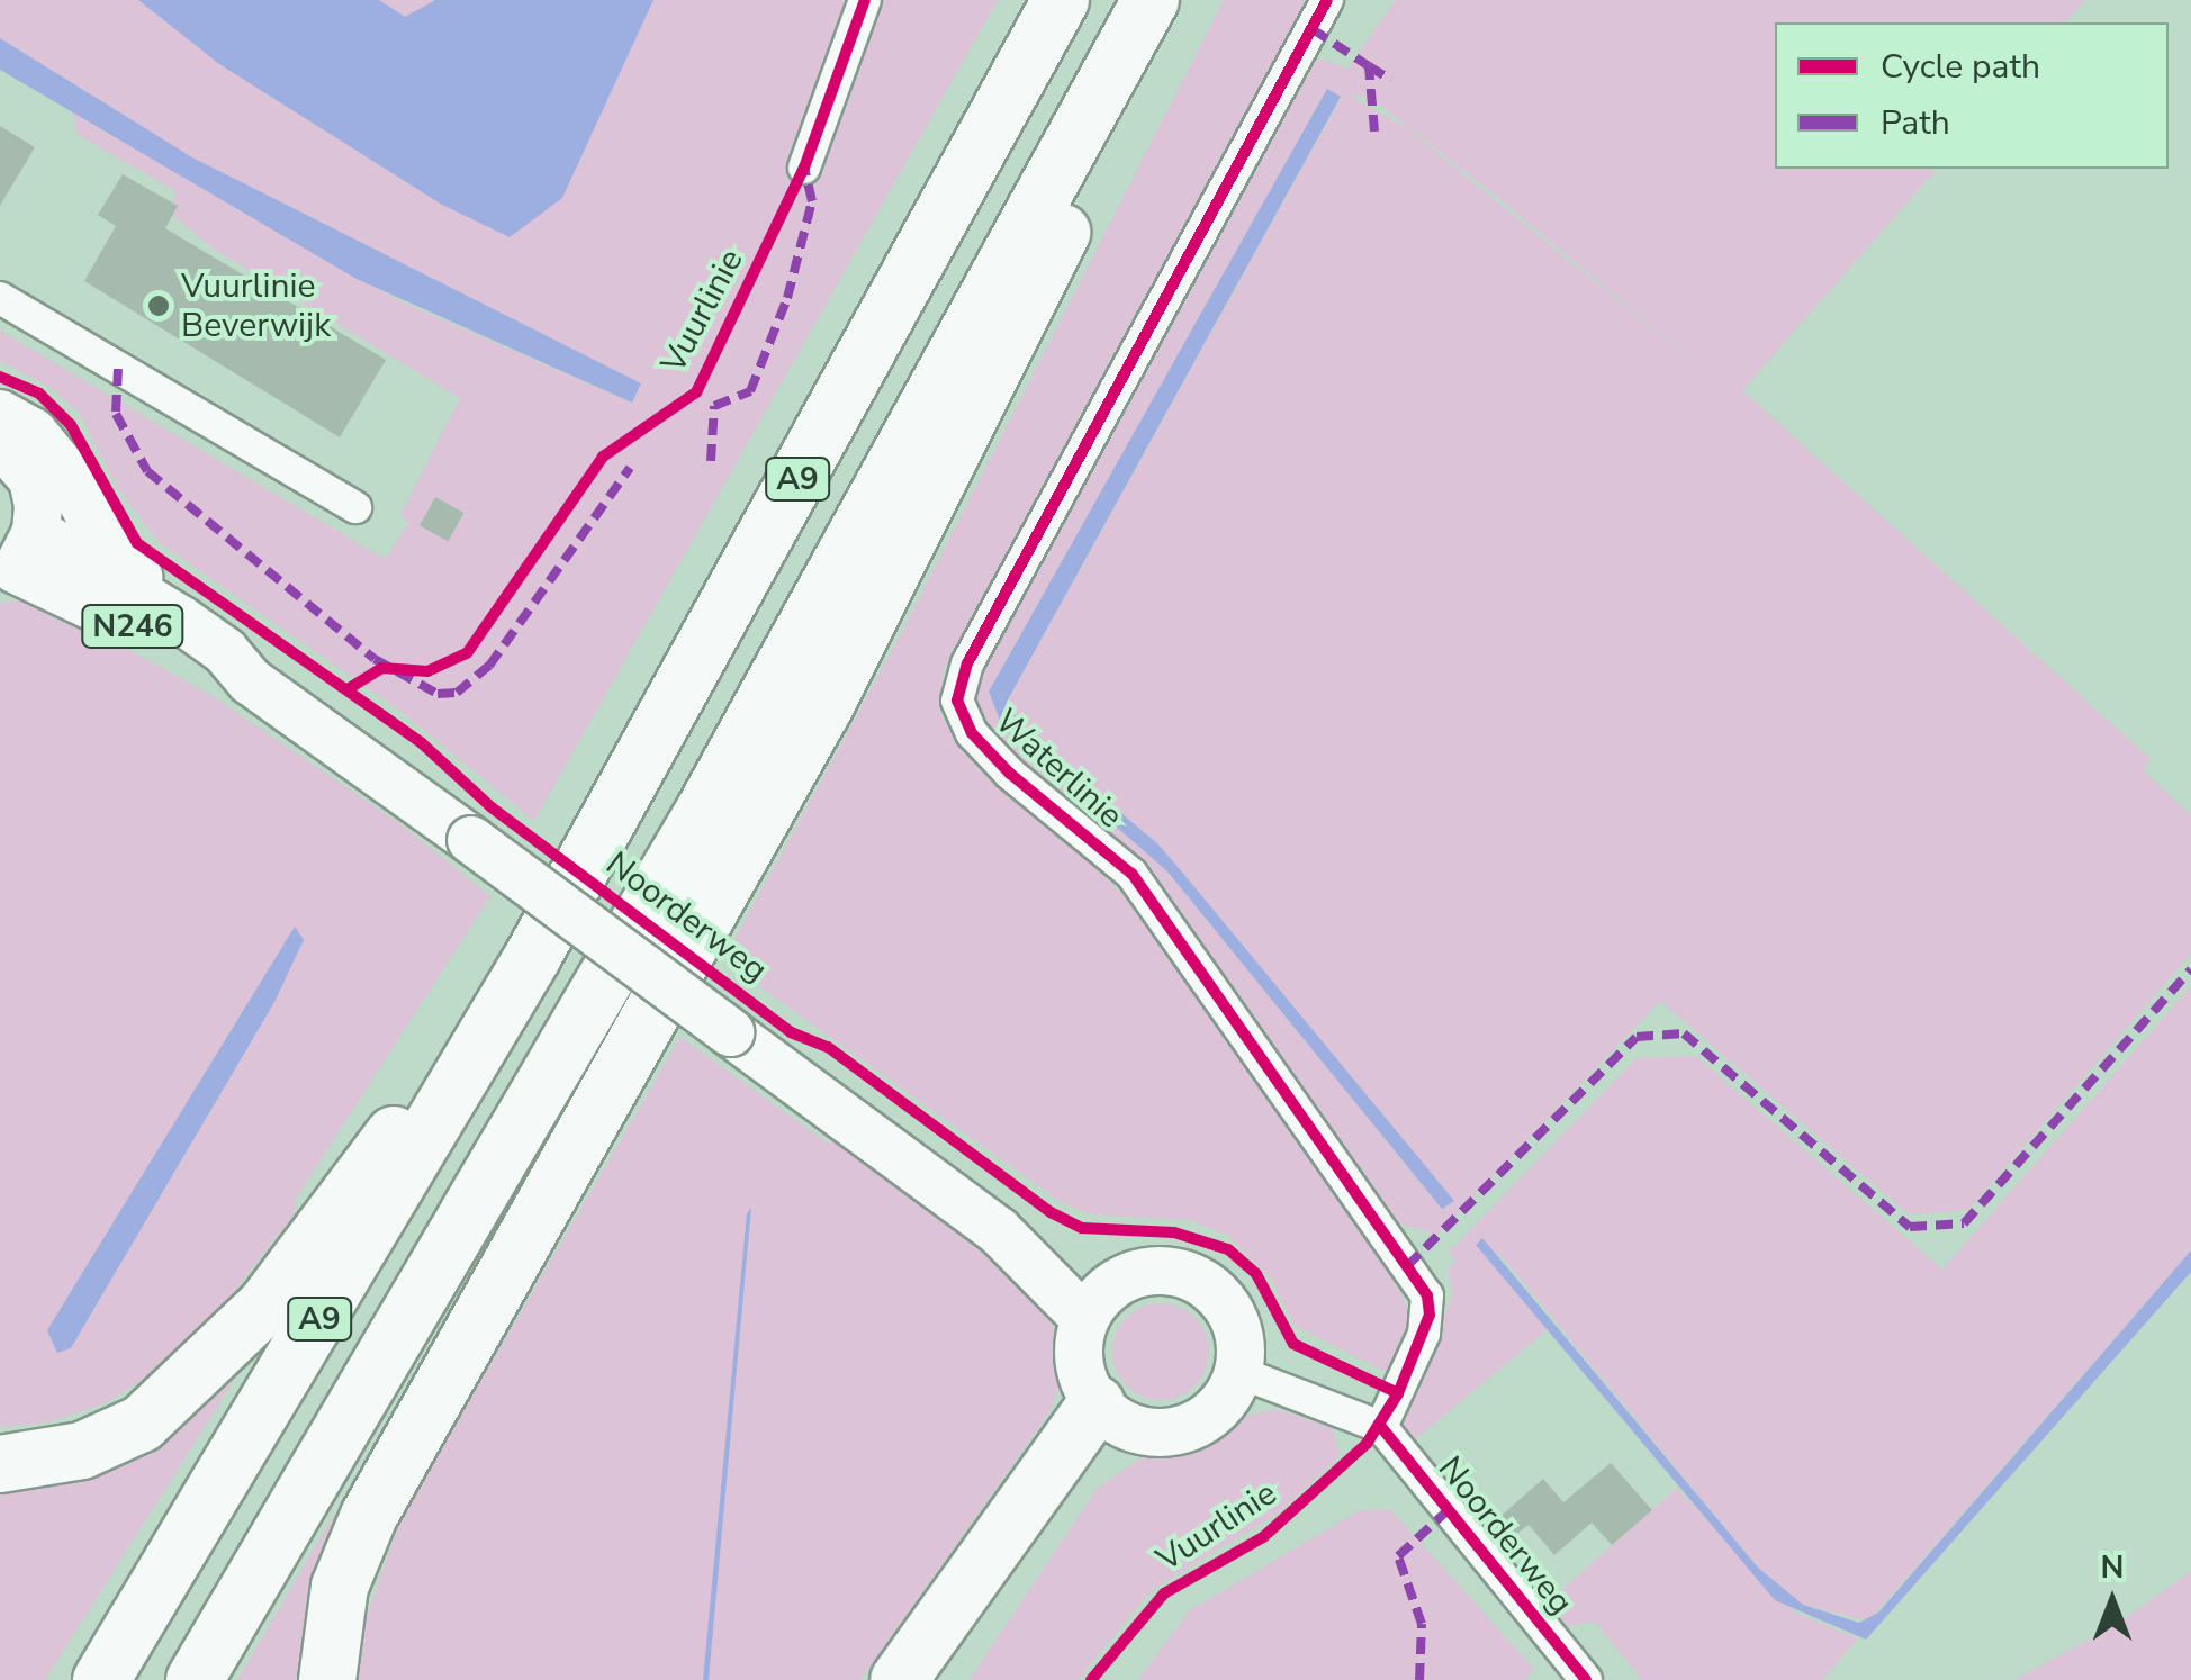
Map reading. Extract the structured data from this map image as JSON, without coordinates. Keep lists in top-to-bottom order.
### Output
{
  "streets": {
    "highway": ["A9"],
    "main road": ["N246", "Noorderweg"],
    "street": ["Waterlinie"],
    "cycle path": ["Vuurlinie"]
  },
  "crossings": [
    ["Waterlinie", "Noorderweg"]
  ],
  "places": ["Vuurlinie Beverwijk"],
  "legend": ["Cycle path", "Path"],
  "north": "top"
}
